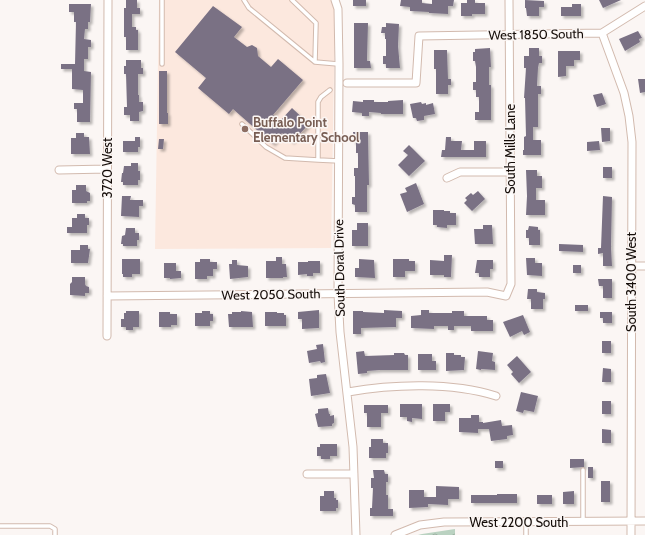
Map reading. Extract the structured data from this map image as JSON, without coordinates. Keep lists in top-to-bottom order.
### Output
{
  "streets": {
    "street": [
      "West 1850 South",
      "South Mills Lane",
      "3720 West",
      "South Doral Drive",
      "South 3400 West",
      "West 2050 South",
      "West 2200 South"
    ]
  },
  "crossings": [
    ["West 1850 South", "South Mills Lane"],
    ["West 1850 South", "South 3400 West"],
    ["South Mills Lane", "West 2050 South"],
    ["3720 West", "West 2050 South"],
    ["South Doral Drive", "West 2050 South"],
    ["South 3400 West", "West 2200 South"]
  ],
  "places": ["Buffalo Point Elementary School"]
}
